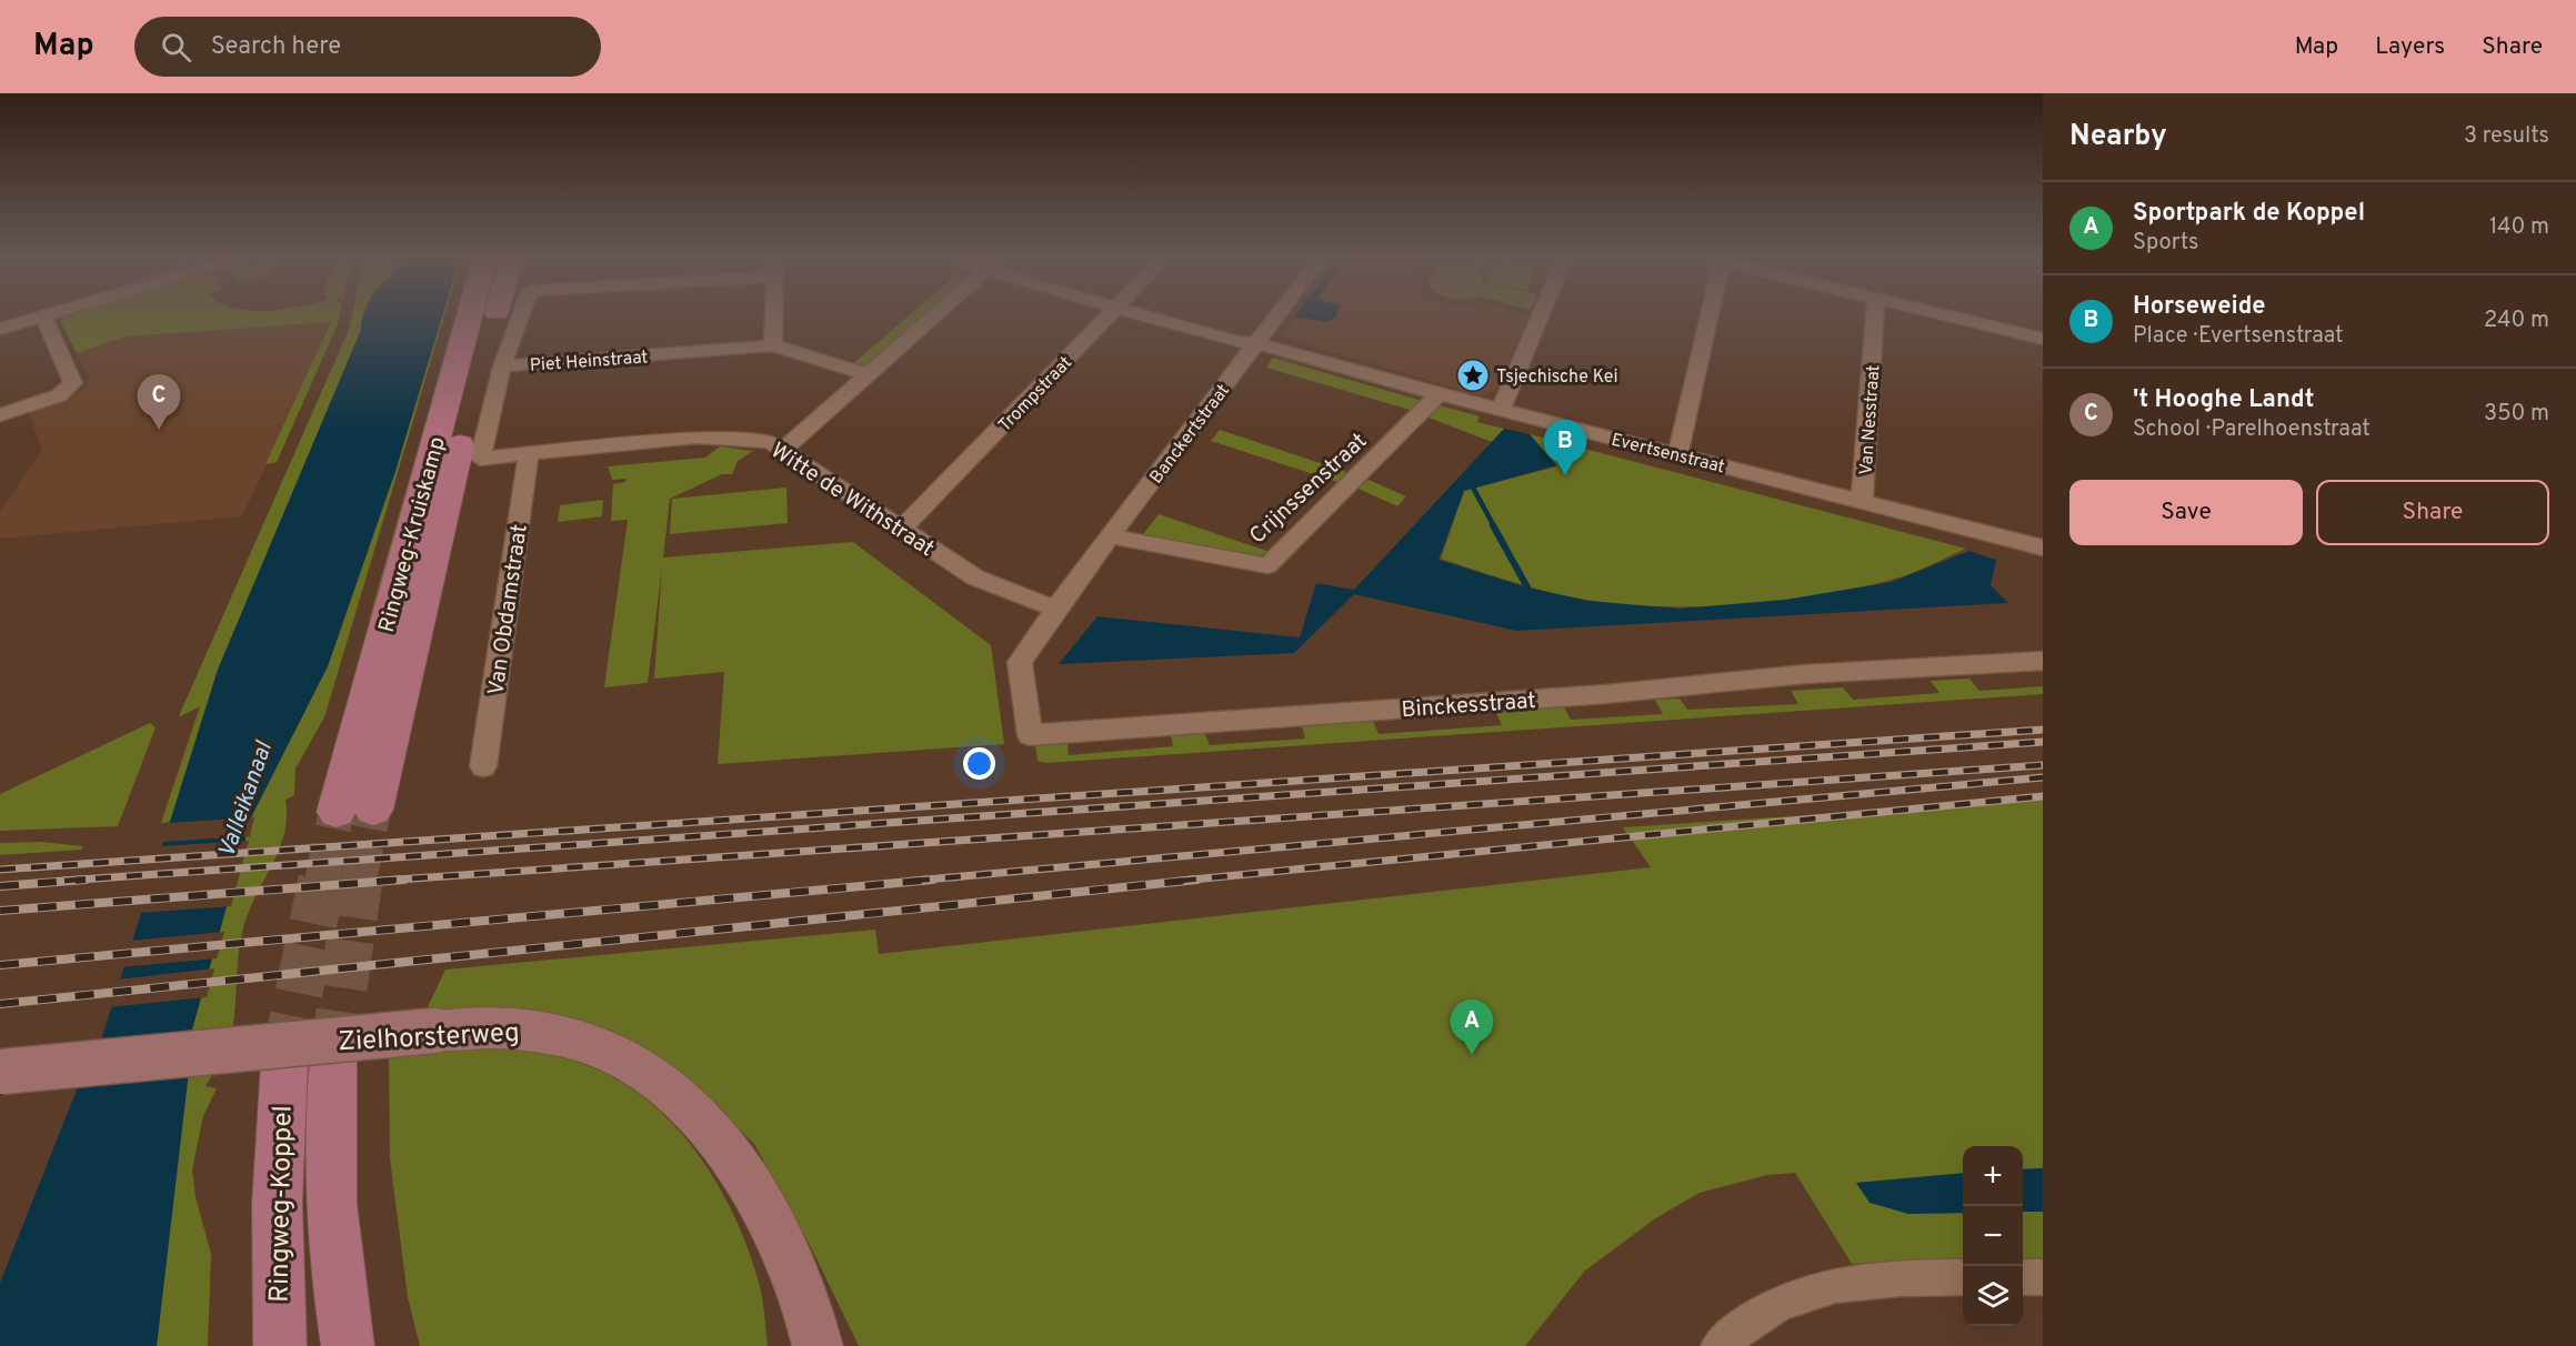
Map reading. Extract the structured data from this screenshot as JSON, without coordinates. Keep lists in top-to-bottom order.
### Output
{
  "streets": {
    "main road": ["Ringweg-Kruiskamp", "Zielhorsterweg", "Ringweg-Koppel"],
    "street": [
      "Piet Heinstraat",
      "Trompstraat",
      "Van Nesstraat",
      "Banckertstraat",
      "Evertsenstraat",
      "Crijnssenstraat",
      "Witte de Withstraat",
      "Van Obdamstraat",
      "Binckesstraat"
    ]
  },
  "crossings": [
    ["Piet Heinstraat", "Witte de Withstraat"],
    ["Trompstraat", "Witte de Withstraat"],
    ["Van Nesstraat", "Evertsenstraat"],
    ["Banckertstraat", "Evertsenstraat"],
    ["Banckertstraat", "Crijnssenstraat"],
    ["Banckertstraat", "Witte de Withstraat"],
    ["Banckertstraat", "Binckesstraat"],
    ["Evertsenstraat", "Crijnssenstraat"],
    ["Witte de Withstraat", "Van Obdamstraat"],
    ["Witte de Withstraat", "Binckesstraat"]
  ],
  "water": ["Valleikanaal"],
  "places": {
    "place": ["Tsjechische Kei"]
  },
  "page": {
    "header": "Map",
    "search": "Search here",
    "nav": ["Map", "Layers", "Share"],
    "heading": ["Nearby", "3 results"],
    "list": [
      {
        "mark": "A",
        "name": "Sportpark de Koppel",
        "note": "Sports",
        "value": "140 m"
      },
      {
        "mark": "B",
        "name": "Horseweide",
        "note": "Place · Evertsenstraat",
        "value": "240 m"
      },
      {
        "mark": "C",
        "name": "'t Hooghe Landt",
        "note": "School · Parelhoenstraat",
        "value": "350 m"
      }
    ],
    "pins": ["C", "B", "A"],
    "buttons": ["Save", "Share"],
    "map_buttons": ["+", "−"]
  }
}
